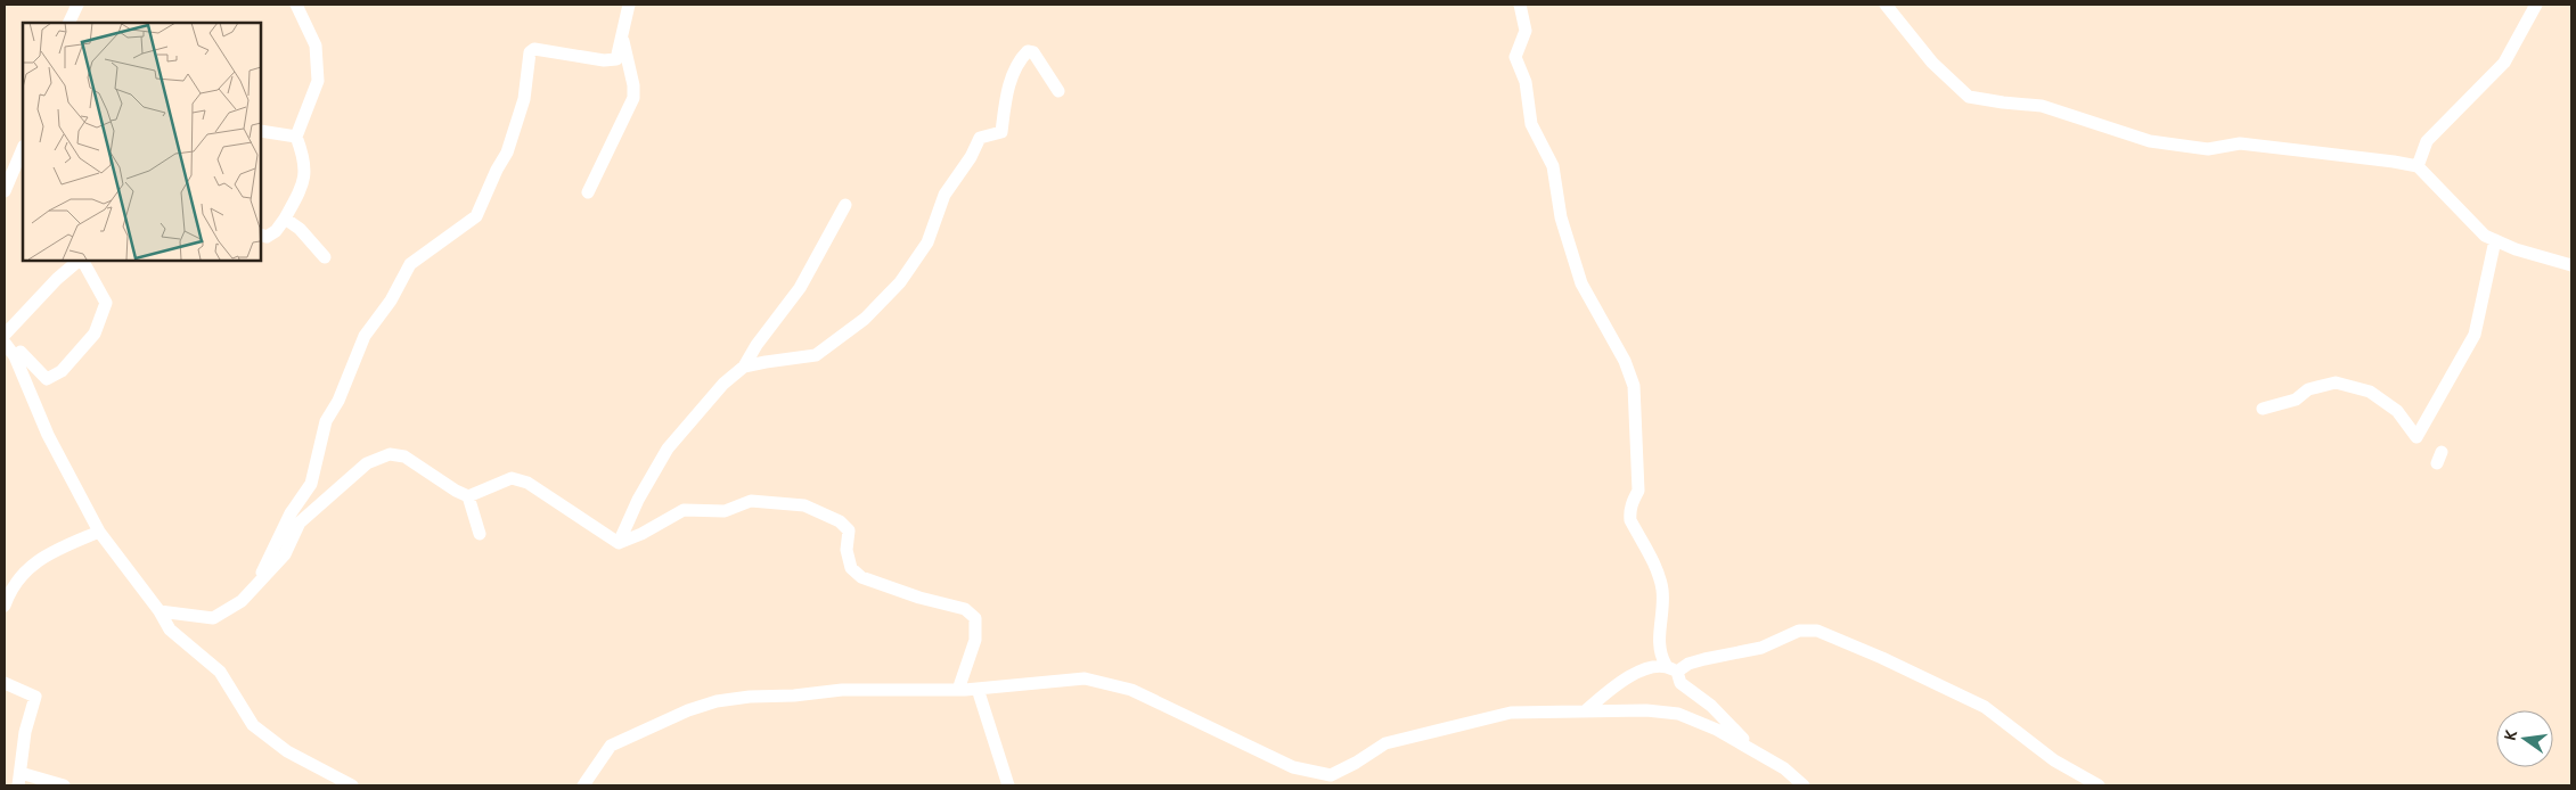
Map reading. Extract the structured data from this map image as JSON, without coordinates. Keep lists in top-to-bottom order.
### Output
{
  "north": "left"
}
